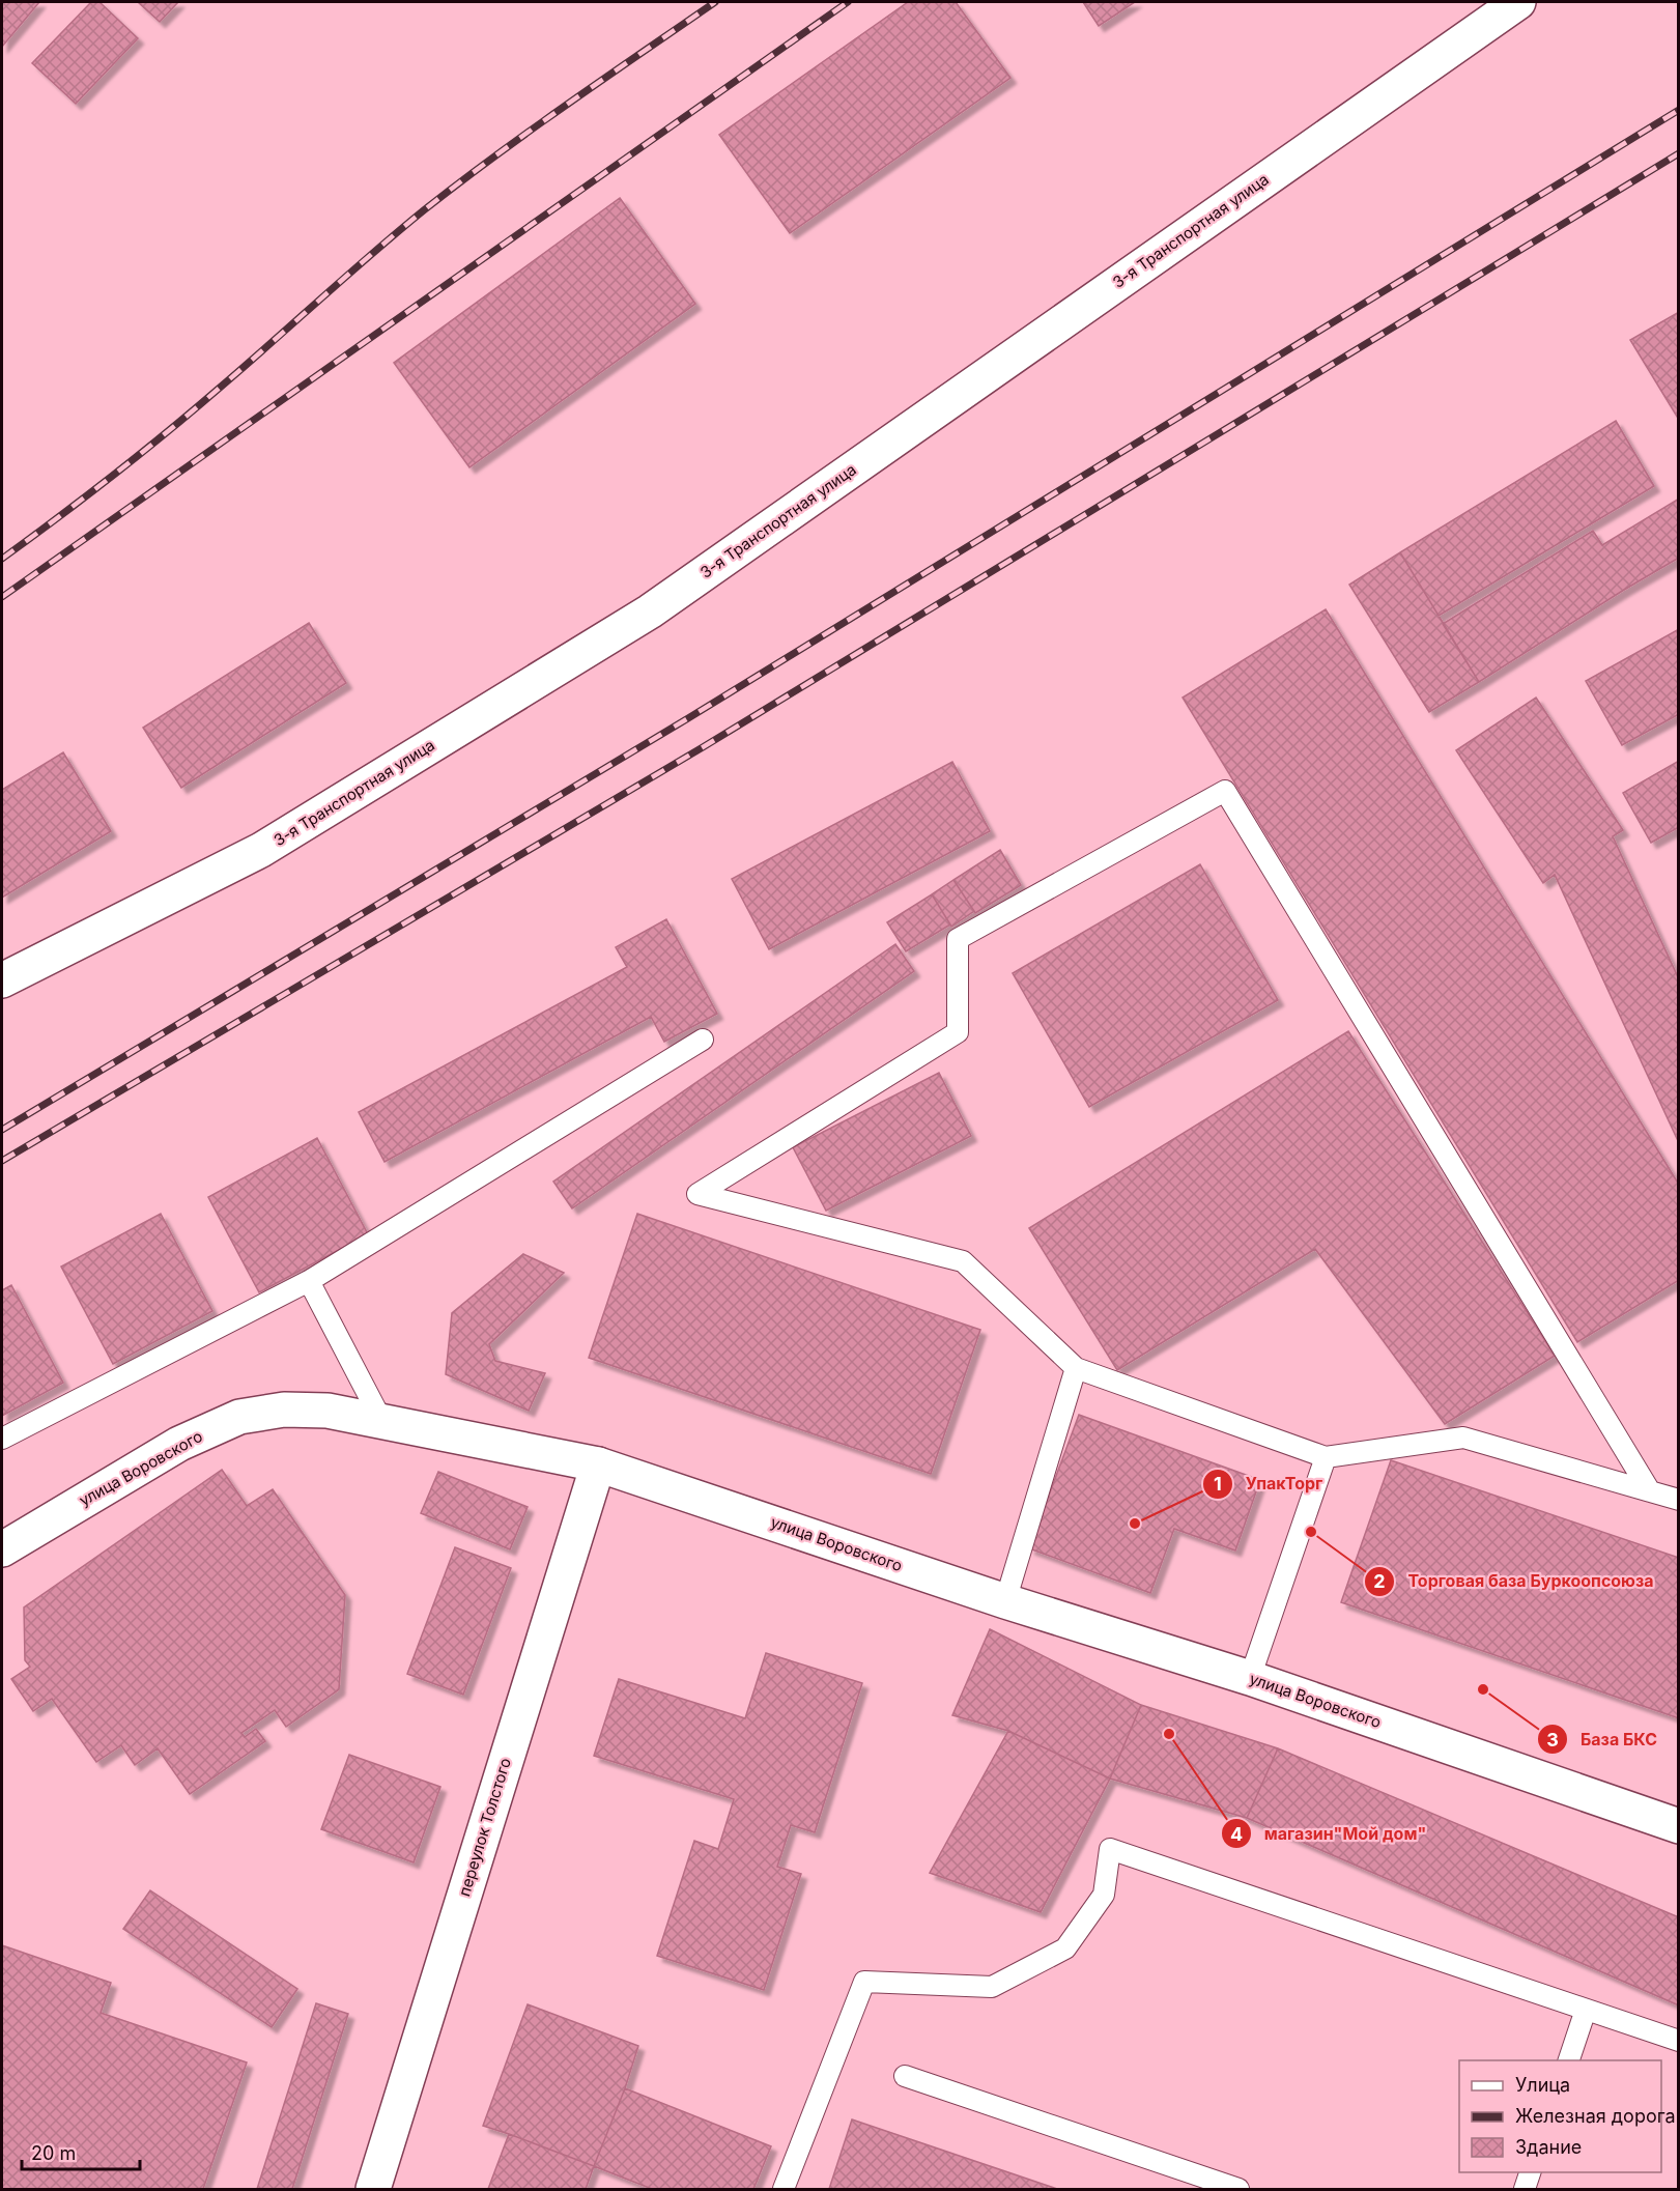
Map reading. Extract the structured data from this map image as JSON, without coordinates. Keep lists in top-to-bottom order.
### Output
{
  "streets": {
    "street": ["3-я Транспортная улица", "улица Воровского", "переулок Толстого"]
  },
  "crossings": [
    ["улица Воровского", "переулок Толстого"]
  ],
  "places": [
    "УпакТорг",
    "Торговая база Буркоопсоюза",
    "База БКС",
    "магазин\"Мой дом\""
  ],
  "legend": ["Улица", "Железная дорога", "Здание"],
  "scale_bar": "20 m"
}
